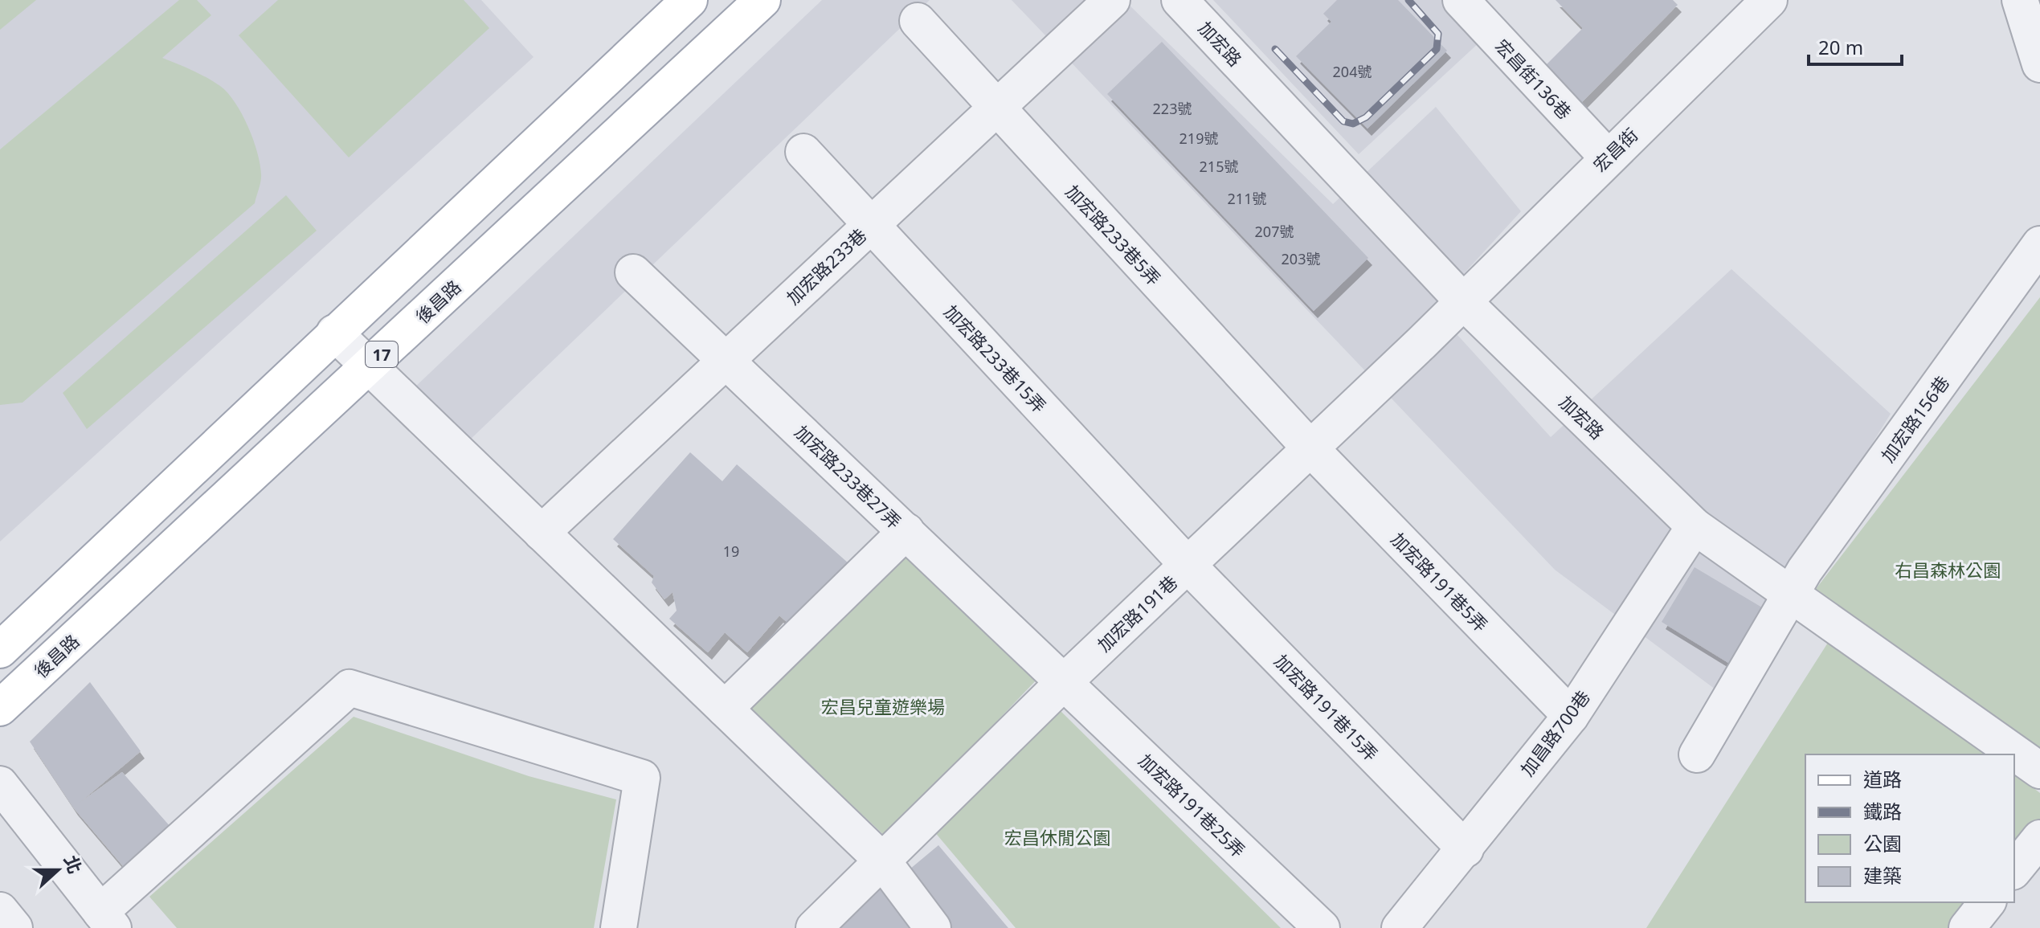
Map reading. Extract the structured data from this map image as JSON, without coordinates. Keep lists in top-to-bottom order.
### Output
{
  "streets": {
    "main road": ["後昌路", "17"],
    "street": [
      "加宏路",
      "宏昌街136巷",
      "宏昌街",
      "加宏路233巷5弄",
      "加宏路233巷",
      "加宏路233巷15弄",
      "加宏路156巷",
      "加宏路233巷27弄",
      "加宏路191巷5弄",
      "加宏路191巷",
      "加宏路191巷15弄",
      "加昌路700巷",
      "加宏路191巷25弄"
    ]
  },
  "crossings": [
    ["加宏路", "宏昌街"],
    ["加宏路", "加宏路156巷"],
    ["加宏路", "加宏路191巷"],
    ["加宏路", "加昌路700巷"],
    ["宏昌街136巷", "宏昌街"],
    ["宏昌街", "加宏路191巷"],
    ["加宏路233巷5弄", "加宏路233巷"],
    ["加宏路233巷5弄", "加宏路191巷5弄"],
    ["加宏路233巷5弄", "加宏路191巷"],
    ["加宏路233巷", "加宏路233巷15弄"],
    ["加宏路233巷", "加宏路233巷27弄"],
    ["加宏路233巷15弄", "加宏路191巷"],
    ["加宏路233巷15弄", "加宏路191巷15弄"],
    ["加宏路233巷27弄", "加宏路191巷"],
    ["加宏路233巷27弄", "加宏路191巷25弄"],
    ["加宏路191巷5弄", "加宏路191巷"],
    ["加宏路191巷5弄", "加昌路700巷"],
    ["加宏路191巷", "加宏路191巷15弄"],
    ["加宏路191巷", "加宏路191巷25弄"],
    ["加宏路191巷15弄", "加昌路700巷"]
  ],
  "parks": ["右昌森林公園", "宏昌兒童遊樂場", "宏昌休閒公園"],
  "house_numbers": [
    "204號",
    "223號",
    "219號",
    "215號",
    "211號",
    "207號",
    "203號",
    "19"
  ],
  "legend": [
    "道路",
    "鐵路",
    "公園",
    "建築"
  ],
  "scale_bar": "20 m",
  "north": "right"
}
